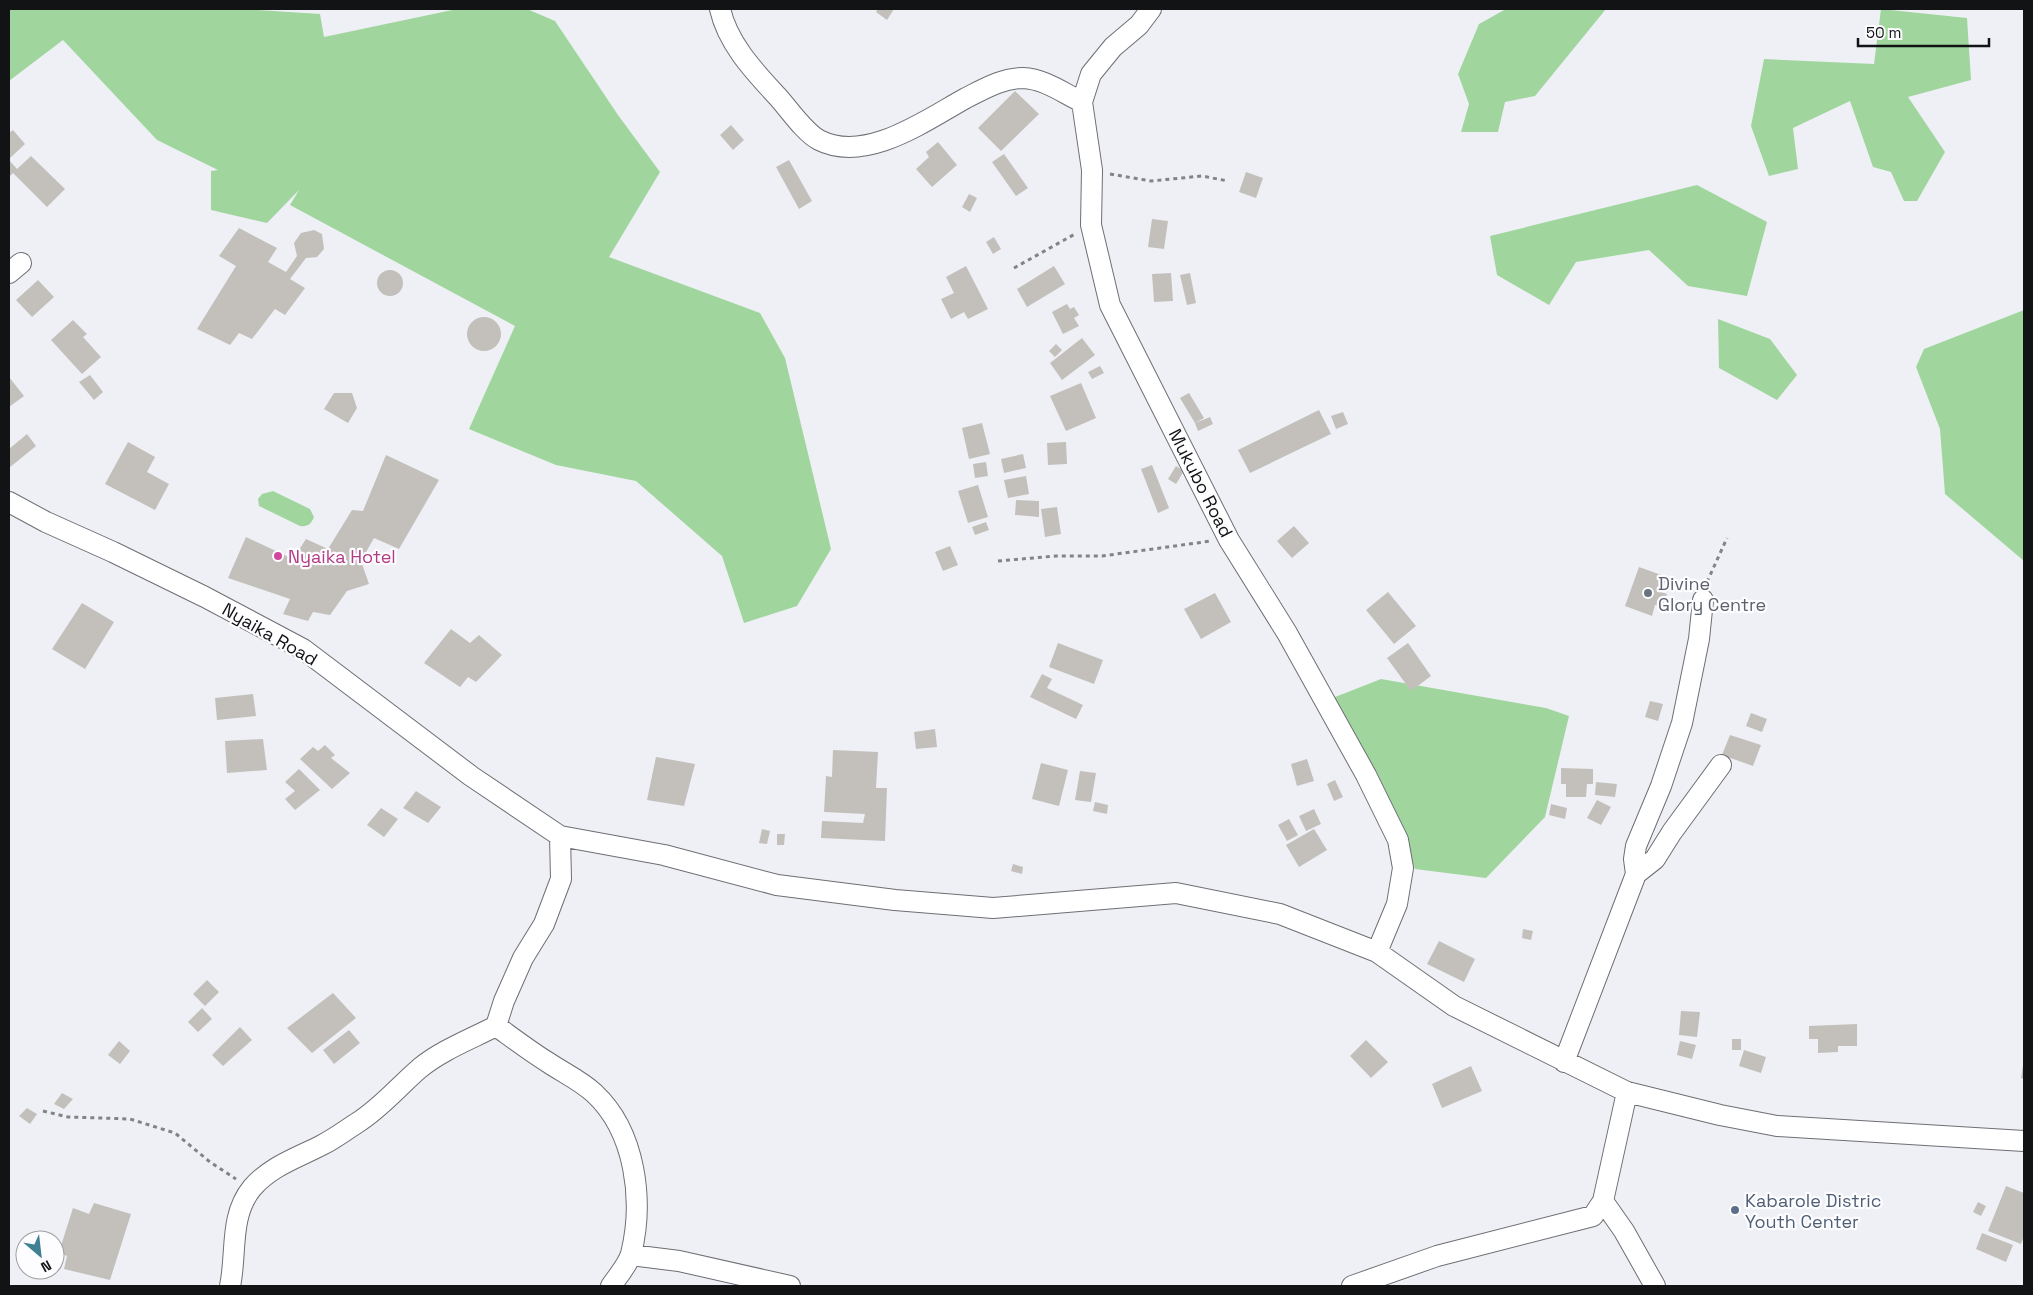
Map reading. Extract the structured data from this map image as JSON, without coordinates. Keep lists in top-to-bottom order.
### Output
{
  "streets": {
    "street": ["Mukubo Road", "Nyaika Road"]
  },
  "places": ["Nyaika Hotel", "Divine Glory Centre", "Kabarole Distric Youth Center"],
  "scale_bar": "50 m",
  "north": "bottom right"
}
